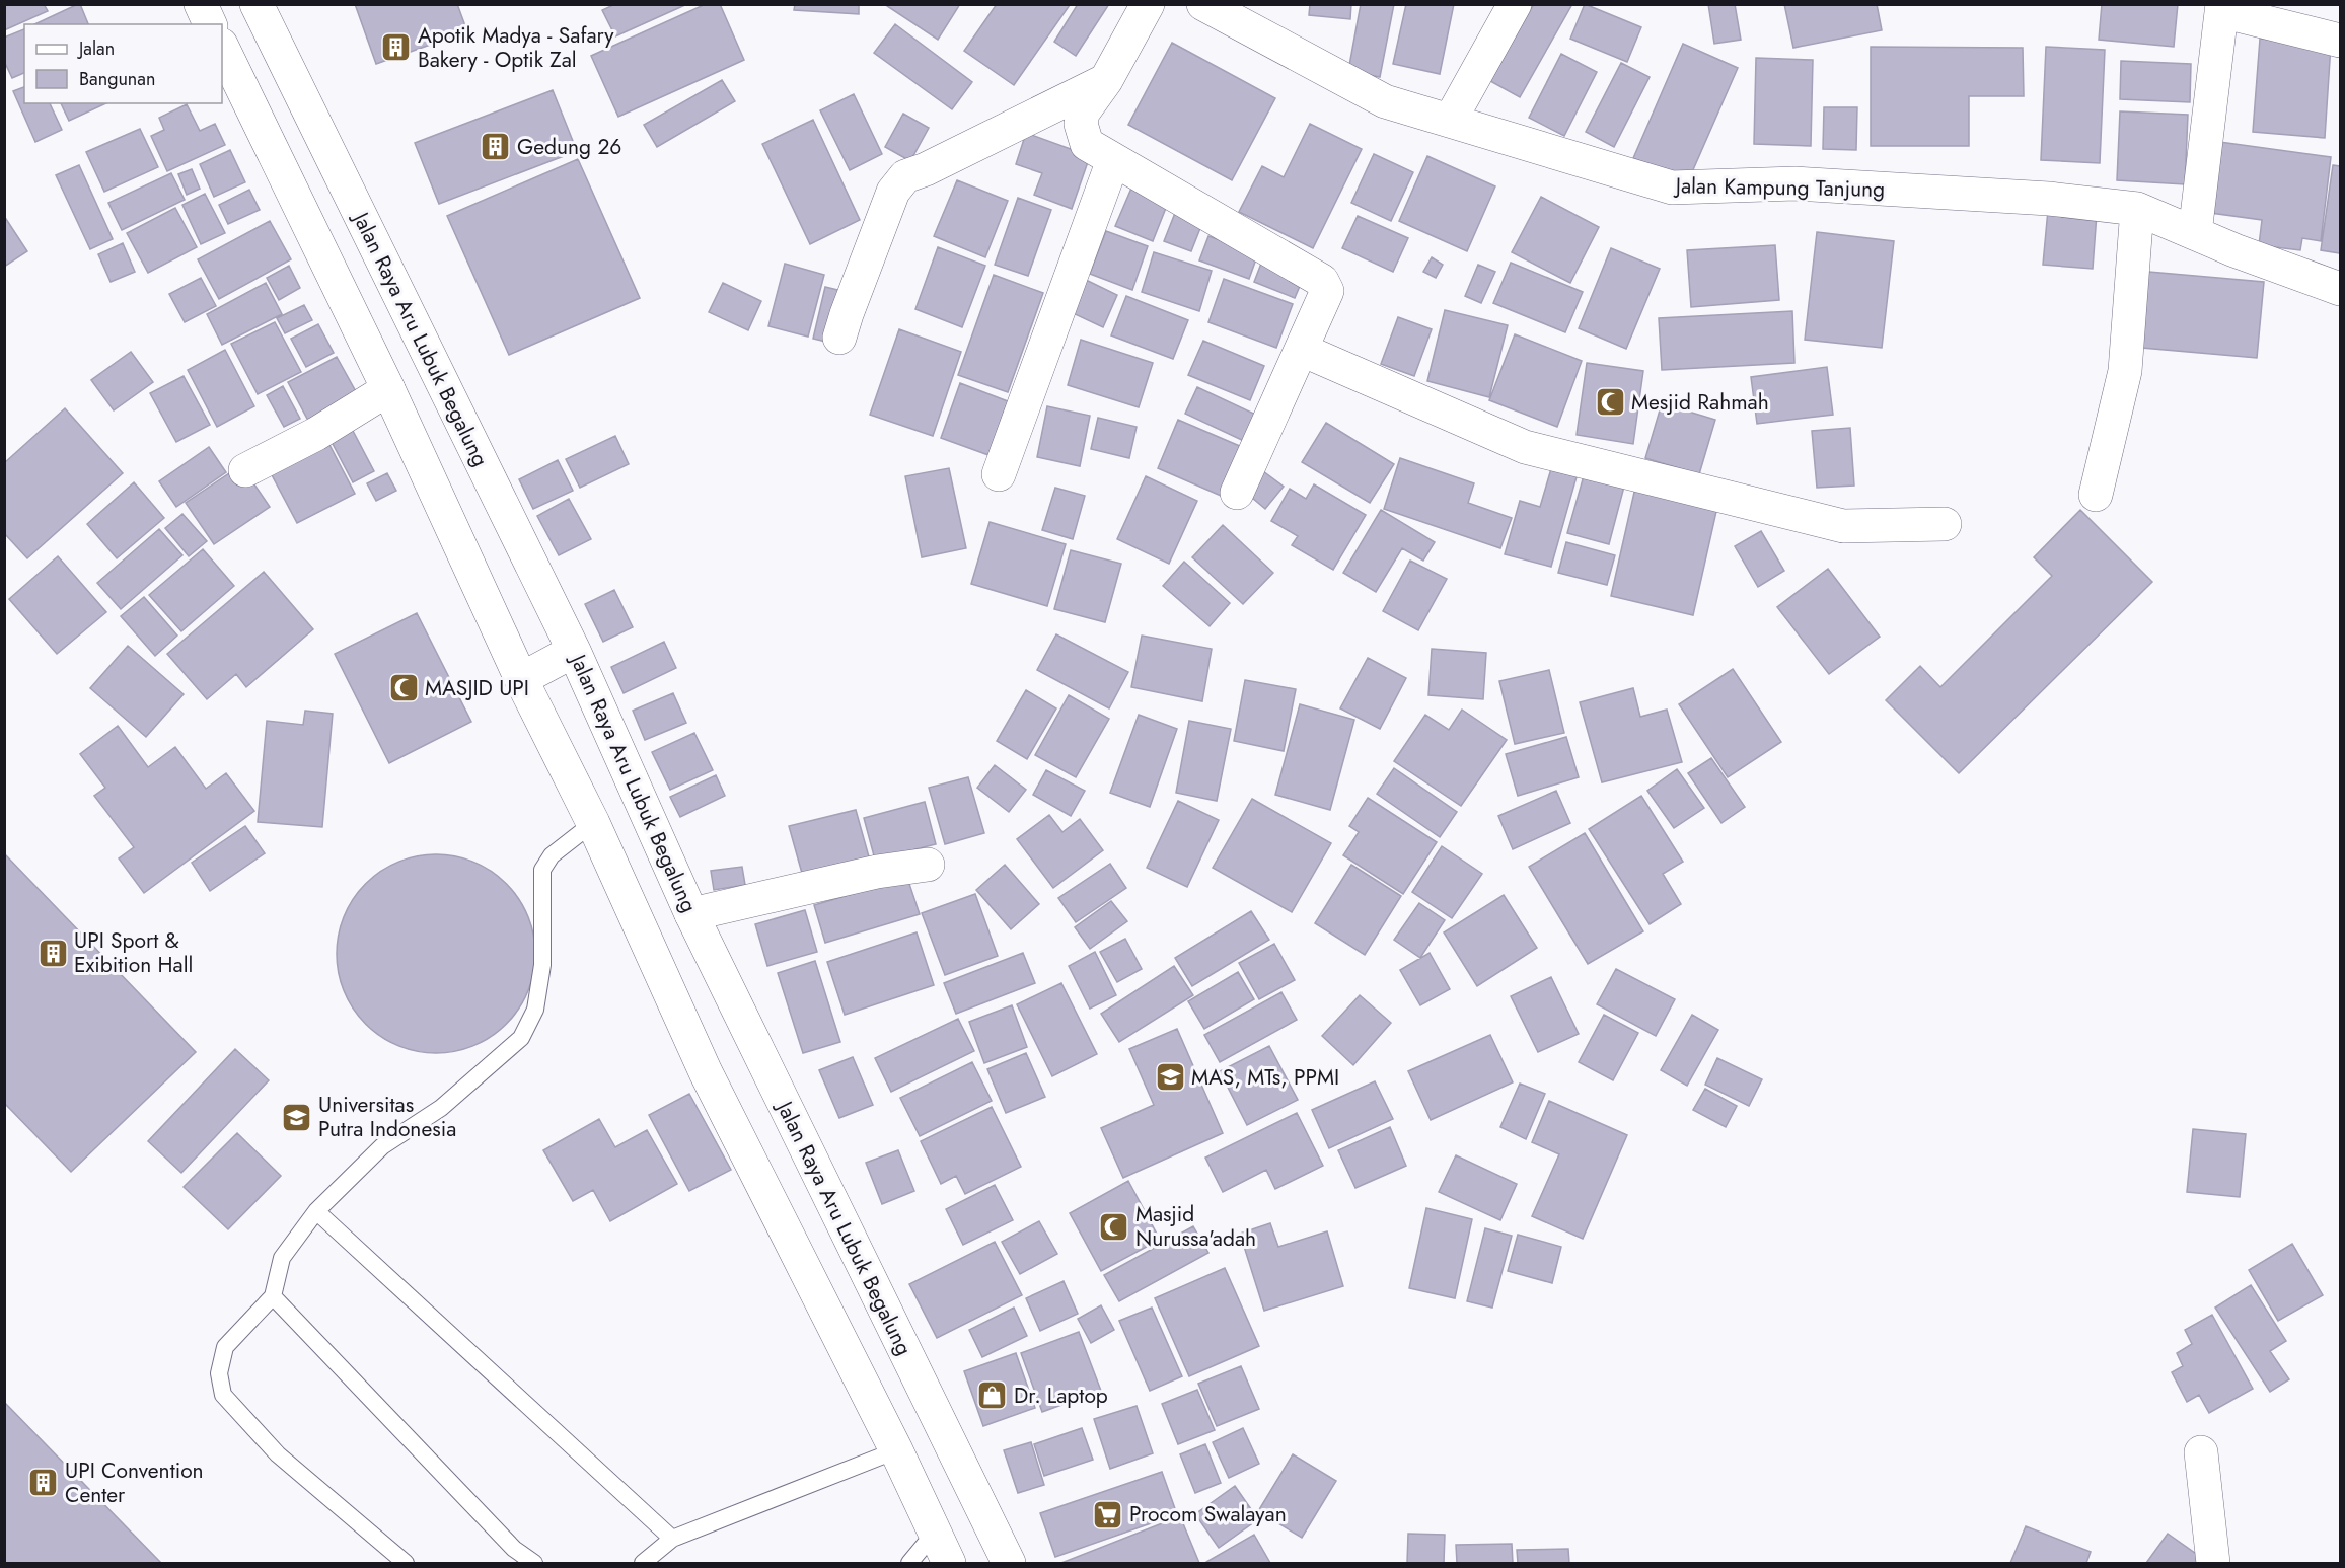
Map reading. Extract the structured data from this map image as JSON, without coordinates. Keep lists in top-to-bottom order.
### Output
{
  "streets": {
    "street": ["Jalan Kampung Tanjung", "Jalan Raya Aru Lubuk Begalung"]
  },
  "places": {
    "building": [
      "Apotik Madya - Safary Bakery - Optik Zal",
      "Gedung 26",
      "UPI Sport & Exibition Hall",
      "UPI Convention Center"
    ],
    "mosque": ["Mesjid Rahmah", "MASJID UPI", "Masjid Nurussa'adah"],
    "school or university": ["MAS, MTs, PPMI", "Universitas Putra Indonesia"],
    "shop": ["Dr. Laptop"],
    "supermarket": ["Procom Swalayan"]
  },
  "legend": ["Jalan", "Bangunan"]
}
